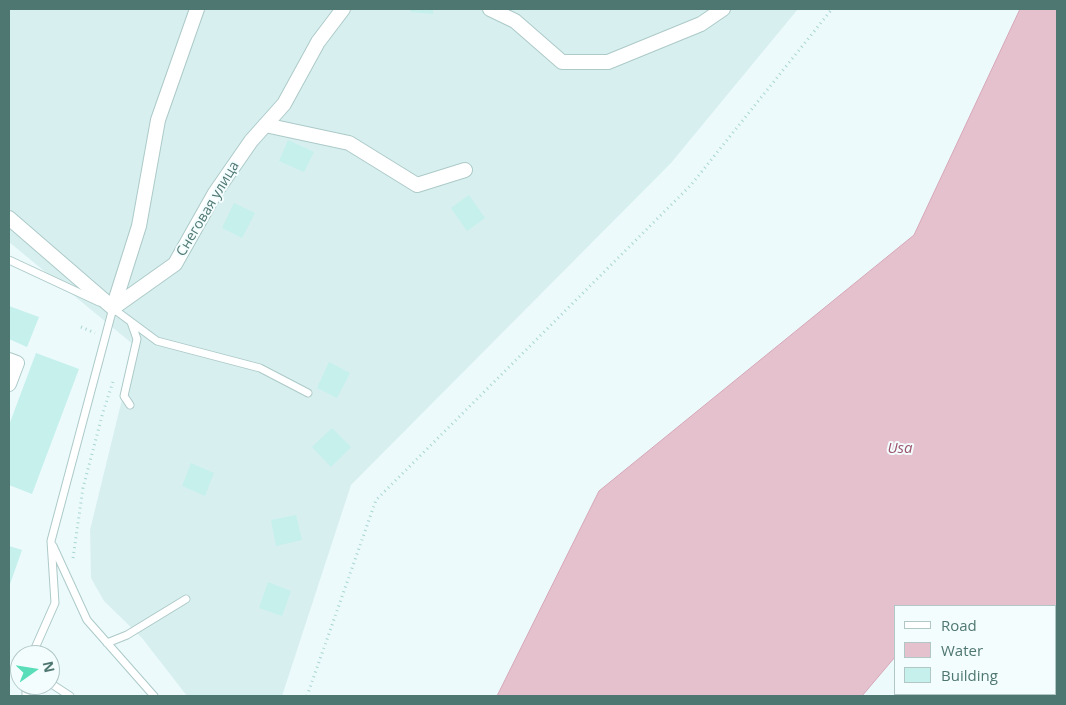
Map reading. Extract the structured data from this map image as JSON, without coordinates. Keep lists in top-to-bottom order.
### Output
{
  "streets": {
    "street": ["Снеговая улица"]
  },
  "water": ["Usa"],
  "legend": ["Road", "Water", "Building"],
  "north": "right"
}
